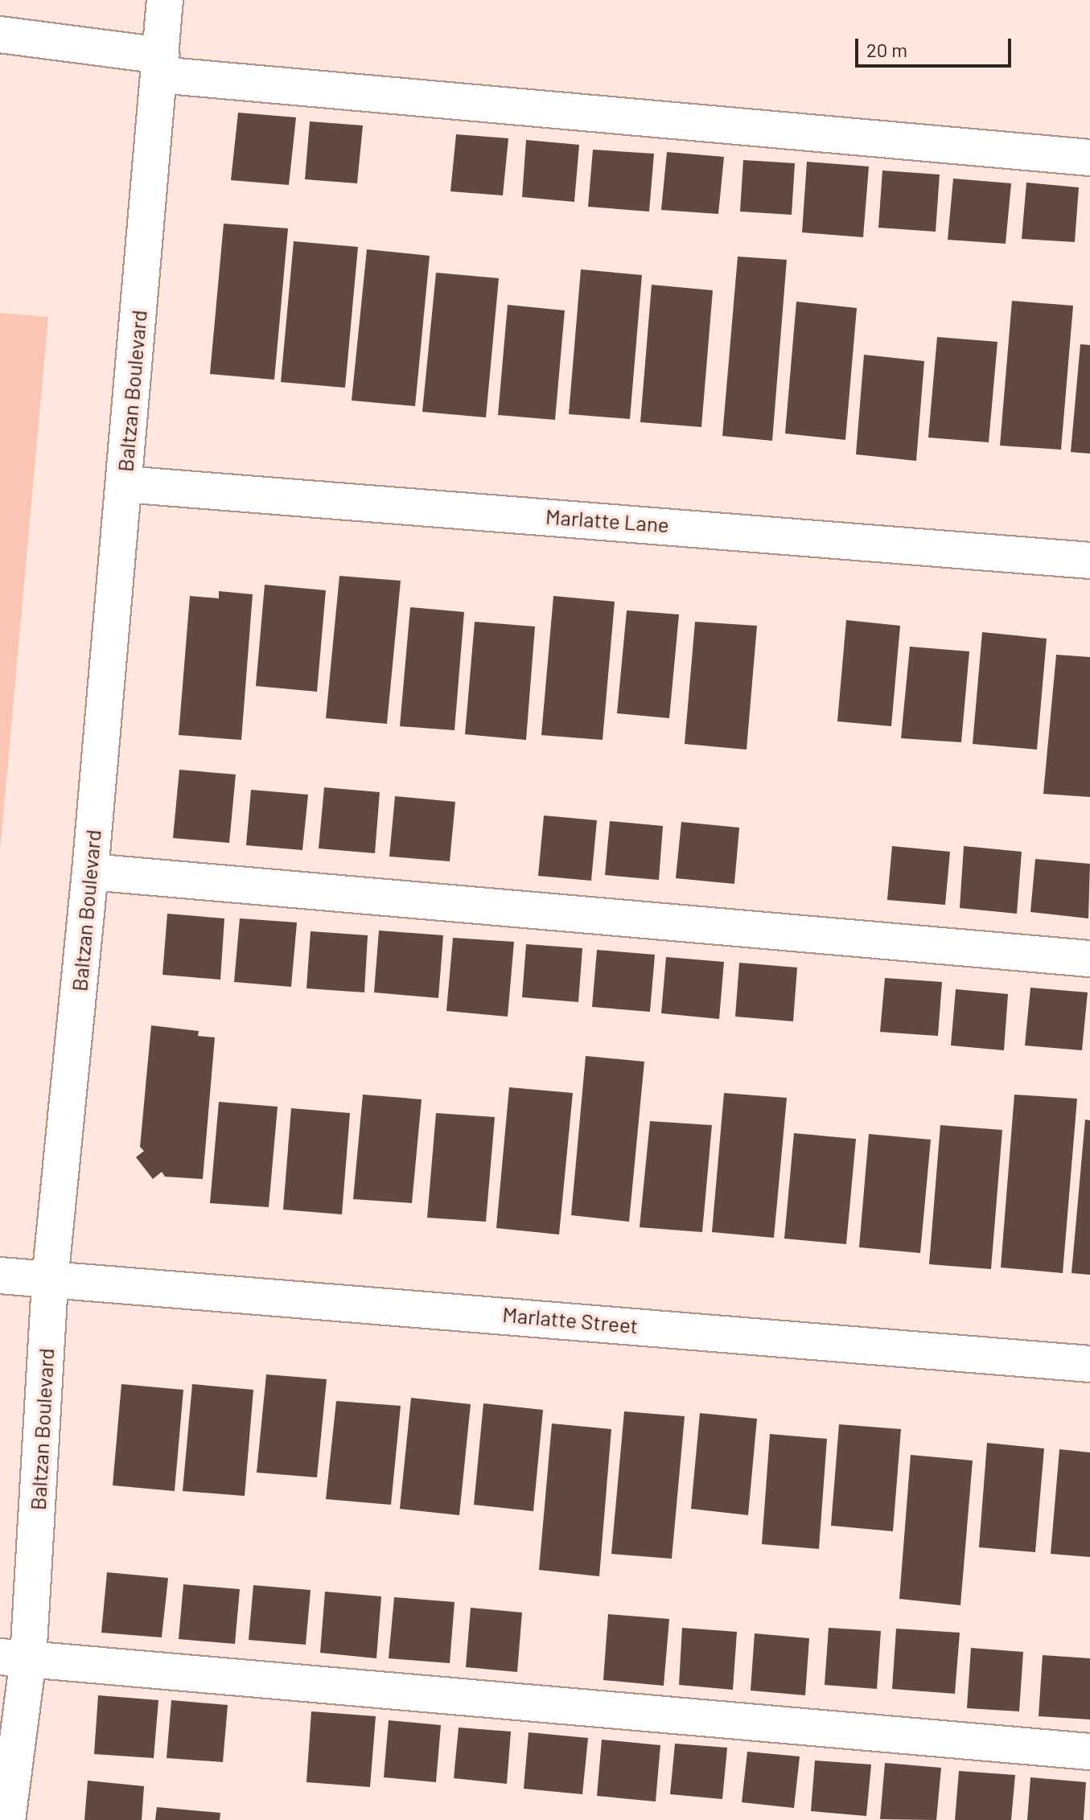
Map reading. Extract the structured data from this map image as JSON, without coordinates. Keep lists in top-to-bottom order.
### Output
{
  "streets": {
    "street": ["Baltzan Boulevard", "Marlatte Lane", "Marlatte Street"]
  },
  "crossings": [
    ["Baltzan Boulevard", "Marlatte Lane"],
    ["Baltzan Boulevard", "Marlatte Street"]
  ],
  "scale_bar": "20 m"
}
